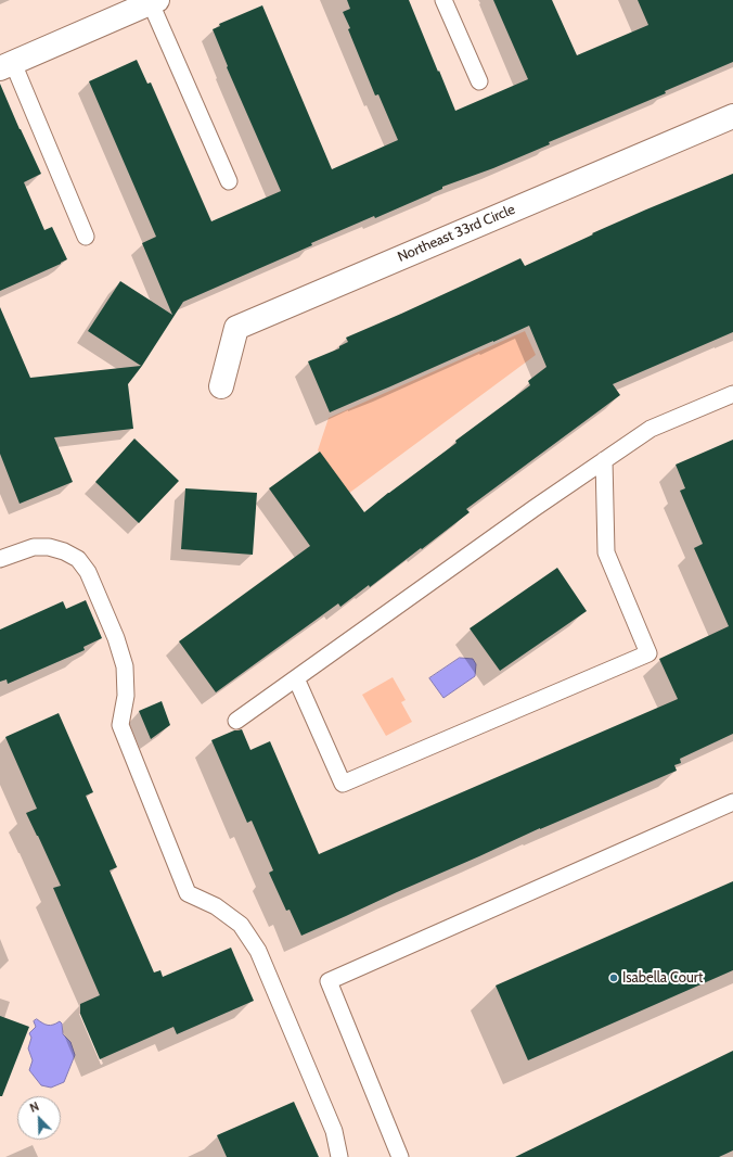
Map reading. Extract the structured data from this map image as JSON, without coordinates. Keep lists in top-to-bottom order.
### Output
{
  "streets": {
    "street": ["Northeast 33rd Circle"]
  },
  "places": ["Isabella Court"],
  "north": "top left"
}
